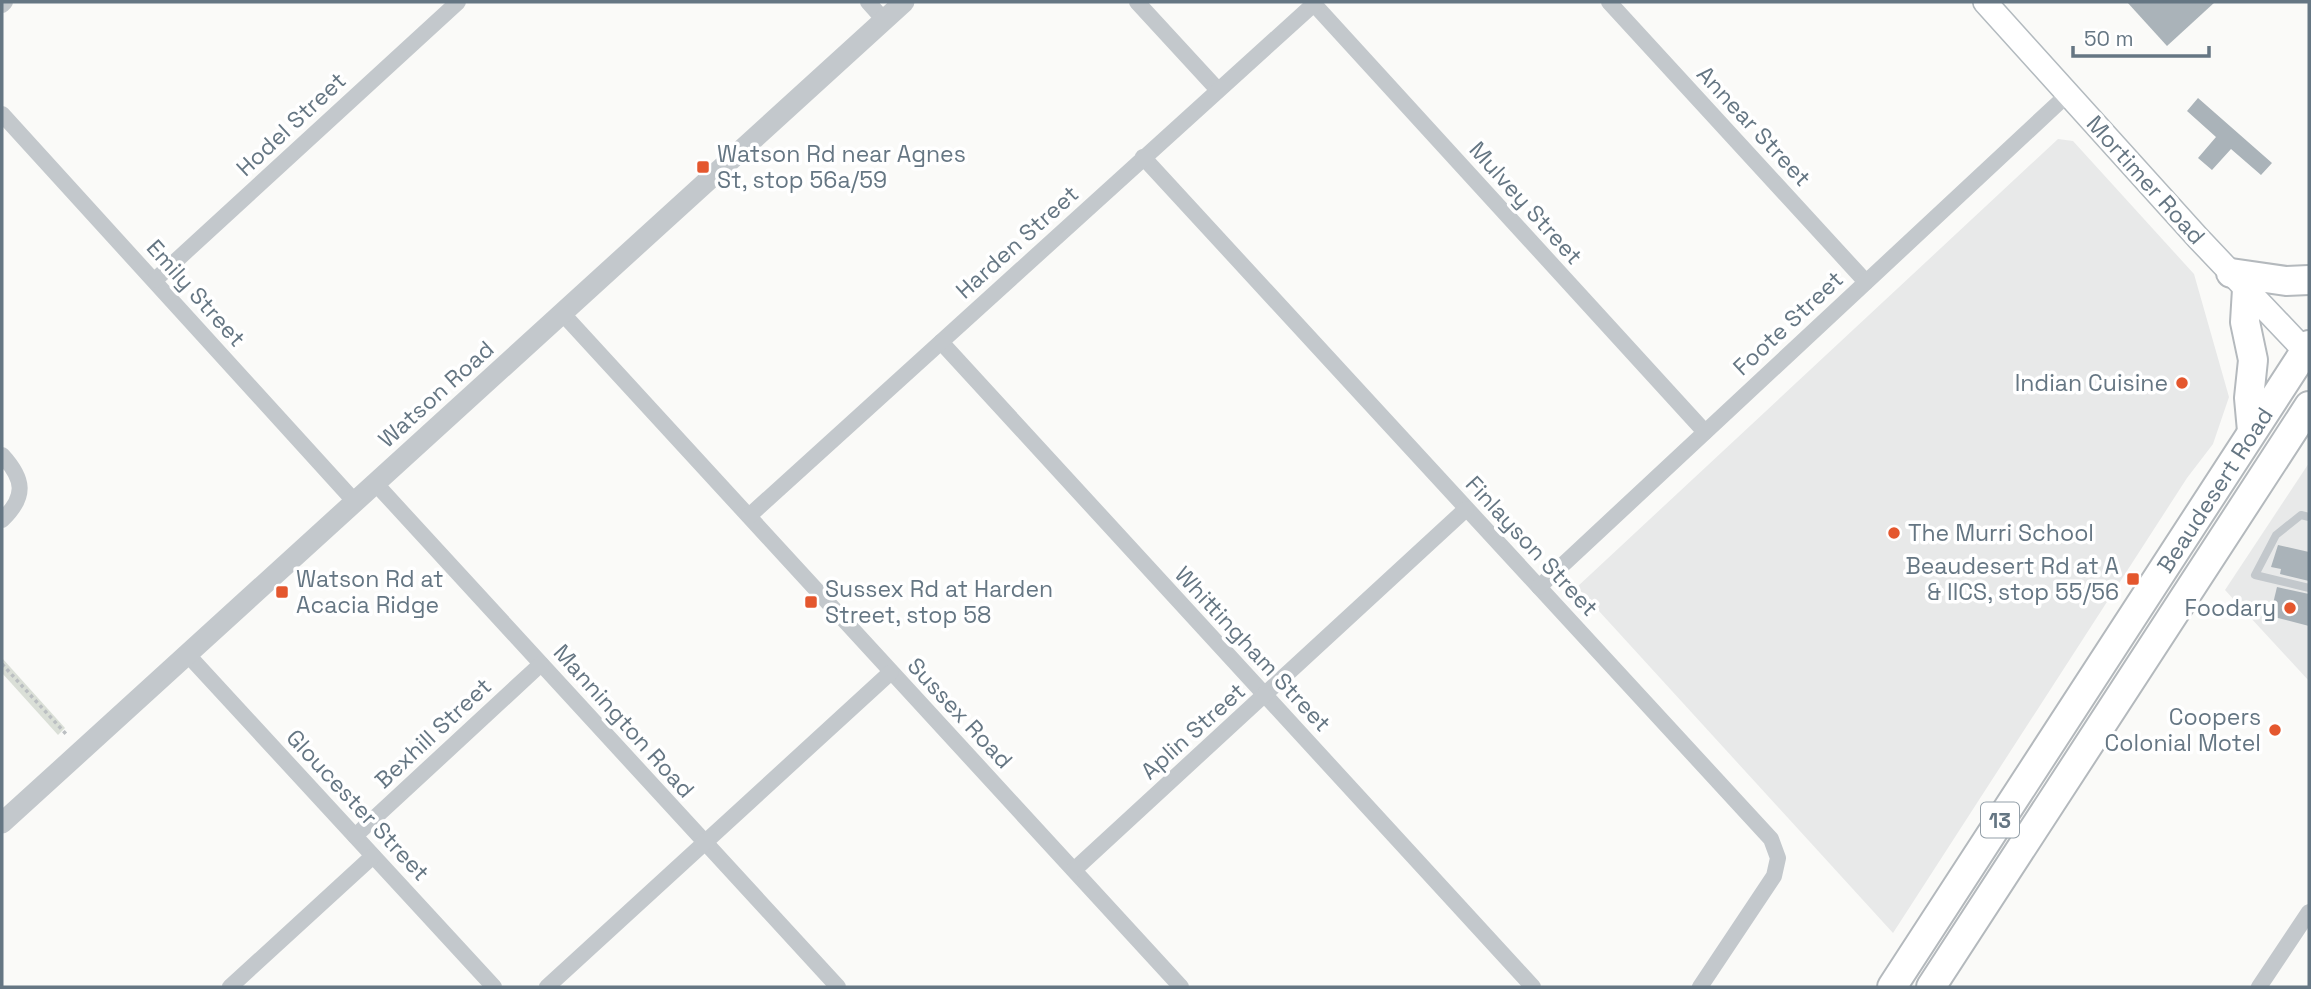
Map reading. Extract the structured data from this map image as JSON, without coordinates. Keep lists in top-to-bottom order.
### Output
{
  "streets": {
    "highway": ["Beaudesert Road", "13"],
    "main road": ["Mortimer Road"],
    "street": [
      "Hodel Street",
      "Annear Street",
      "Mulvey Street",
      "Harden Street",
      "Emily Street",
      "Foote Street",
      "Watson Road",
      "Finlayson Street",
      "Whittingham Street",
      "Sussex Road",
      "Mannington Road",
      "Aplin Street",
      "Bexhill Street",
      "Gloucester Street"
    ]
  },
  "crossings": [
    ["Hodel Street", "Emily Street"],
    ["Annear Street", "Foote Street"],
    ["Mortimer Road", "Foote Street"],
    ["Mortimer Road", "Beaudesert Road"],
    ["Mulvey Street", "Harden Street"],
    ["Mulvey Street", "Foote Street"],
    ["Harden Street", "Finlayson Street"],
    ["Harden Street", "Whittingham Street"],
    ["Harden Street", "Sussex Road"],
    ["Emily Street", "Watson Road"],
    ["Foote Street", "Finlayson Street"],
    ["Watson Road", "Sussex Road"],
    ["Watson Road", "Mannington Road"],
    ["Watson Road", "Gloucester Street"],
    ["Finlayson Street", "Aplin Street"],
    ["Whittingham Street", "Aplin Street"],
    ["Sussex Road", "Aplin Street"],
    ["Mannington Road", "Bexhill Street"],
    ["Bexhill Street", "Gloucester Street"]
  ],
  "places": {
    "transit": [
      "Watson Rd near Agnes St, stop 56a/59",
      "Beaudesert Rd at A & IICS, stop 55/56",
      "Watson Rd at Acacia Ridge",
      "Sussex Rd at Harden Street, stop 58"
    ],
    "other": [
      "Indian Cuisine",
      "The Murri School",
      "Foodary",
      "Coopers Colonial Motel"
    ]
  },
  "scale_bar": "50 m"
}
